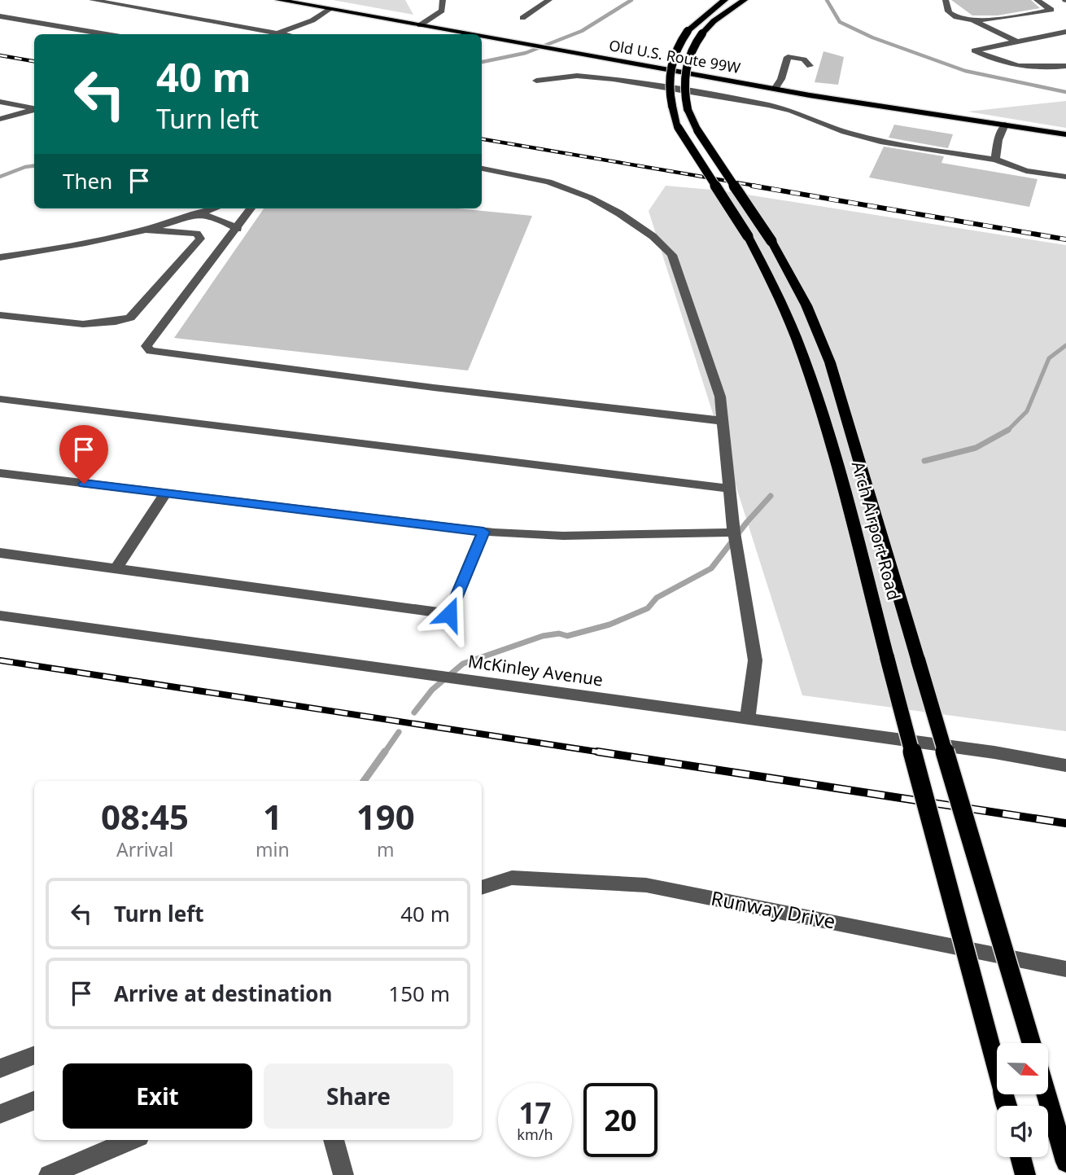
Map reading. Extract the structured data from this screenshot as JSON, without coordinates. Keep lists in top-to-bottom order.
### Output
{
  "streets": {
    "main road": ["Old U.S. Route 99W", "Arch Airport Road"],
    "street": ["McKinley Avenue", "Runway Drive"]
  },
  "north": "right",
  "page": {
    "turn": ["40 m", "Turn left"],
    "then": "Then",
    "eta": [
      "08:45",
      "Arrival",
      "1",
      "min",
      "190",
      "m"
    ],
    "list": [
      {
        "name": "Turn left",
        "value": "40 m"
      },
      {
        "name": "Arrive at destination",
        "value": "150 m"
      }
    ],
    "buttons": ["Exit", "Share"],
    "speed": "17 km/h",
    "limit": "20"
  }
}
